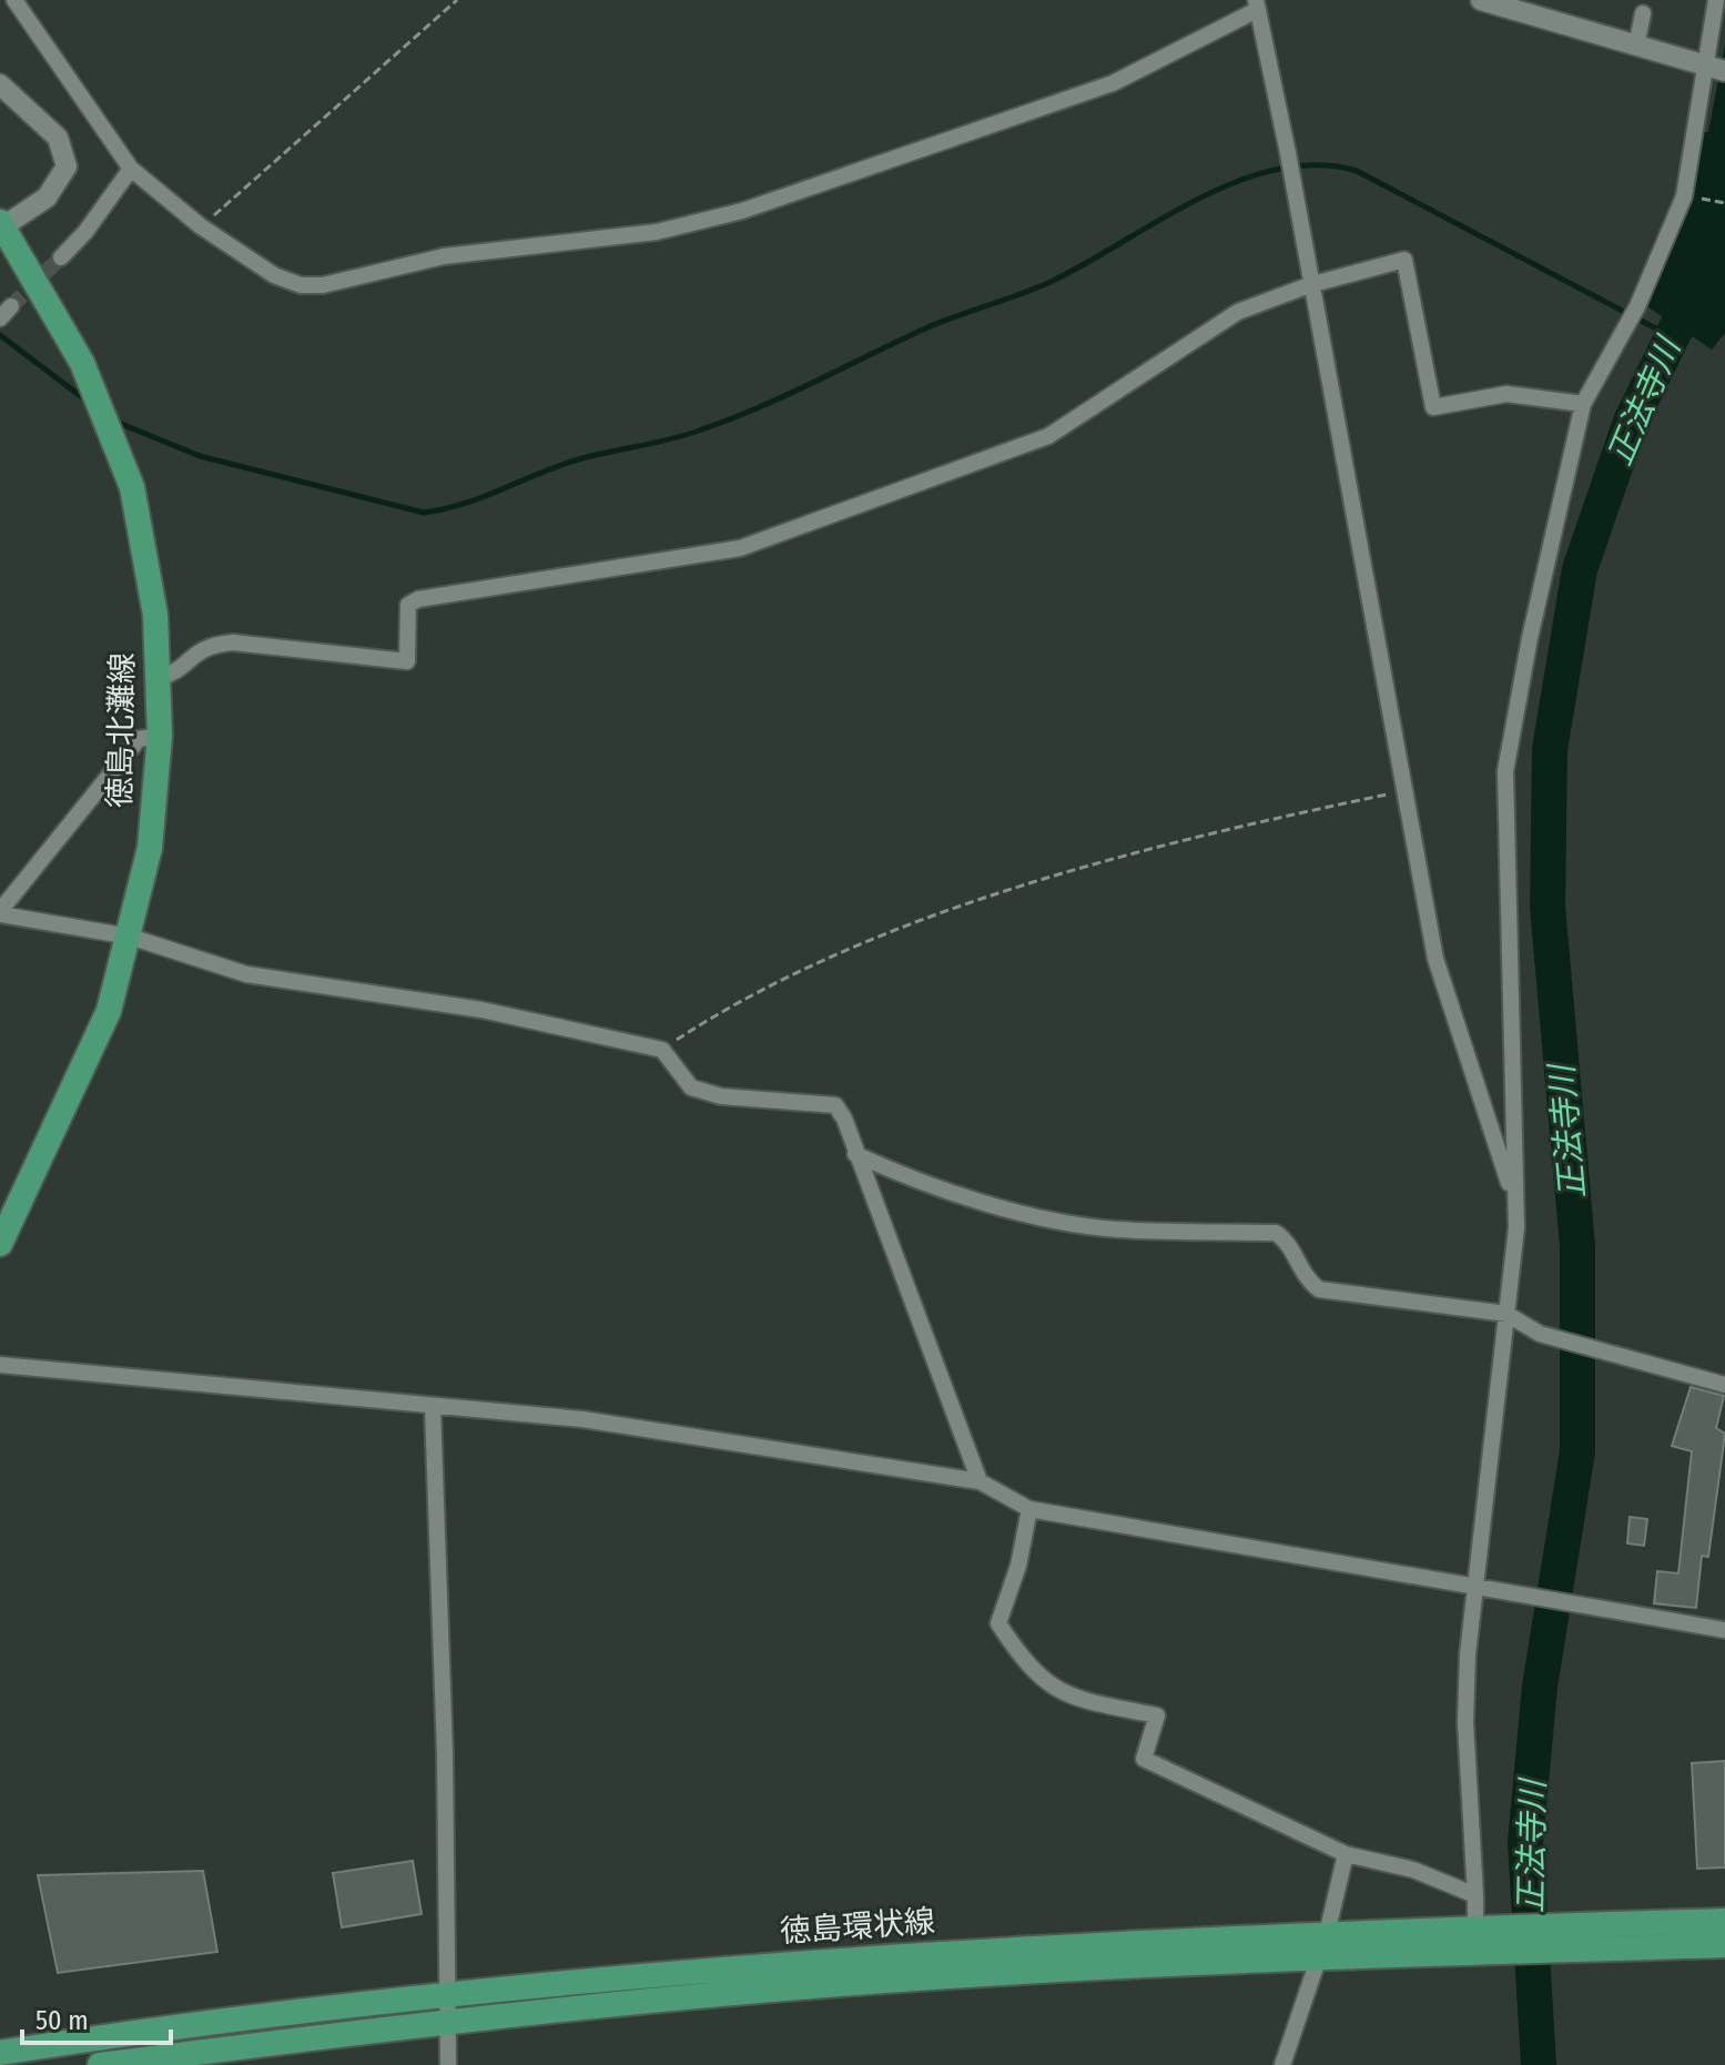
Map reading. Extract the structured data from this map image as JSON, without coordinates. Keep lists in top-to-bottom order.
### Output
{
  "streets": {
    "main road": ["徳島北灘線", "徳島環状線"]
  },
  "water": ["正法寺川"],
  "scale_bar": "50 m"
}
